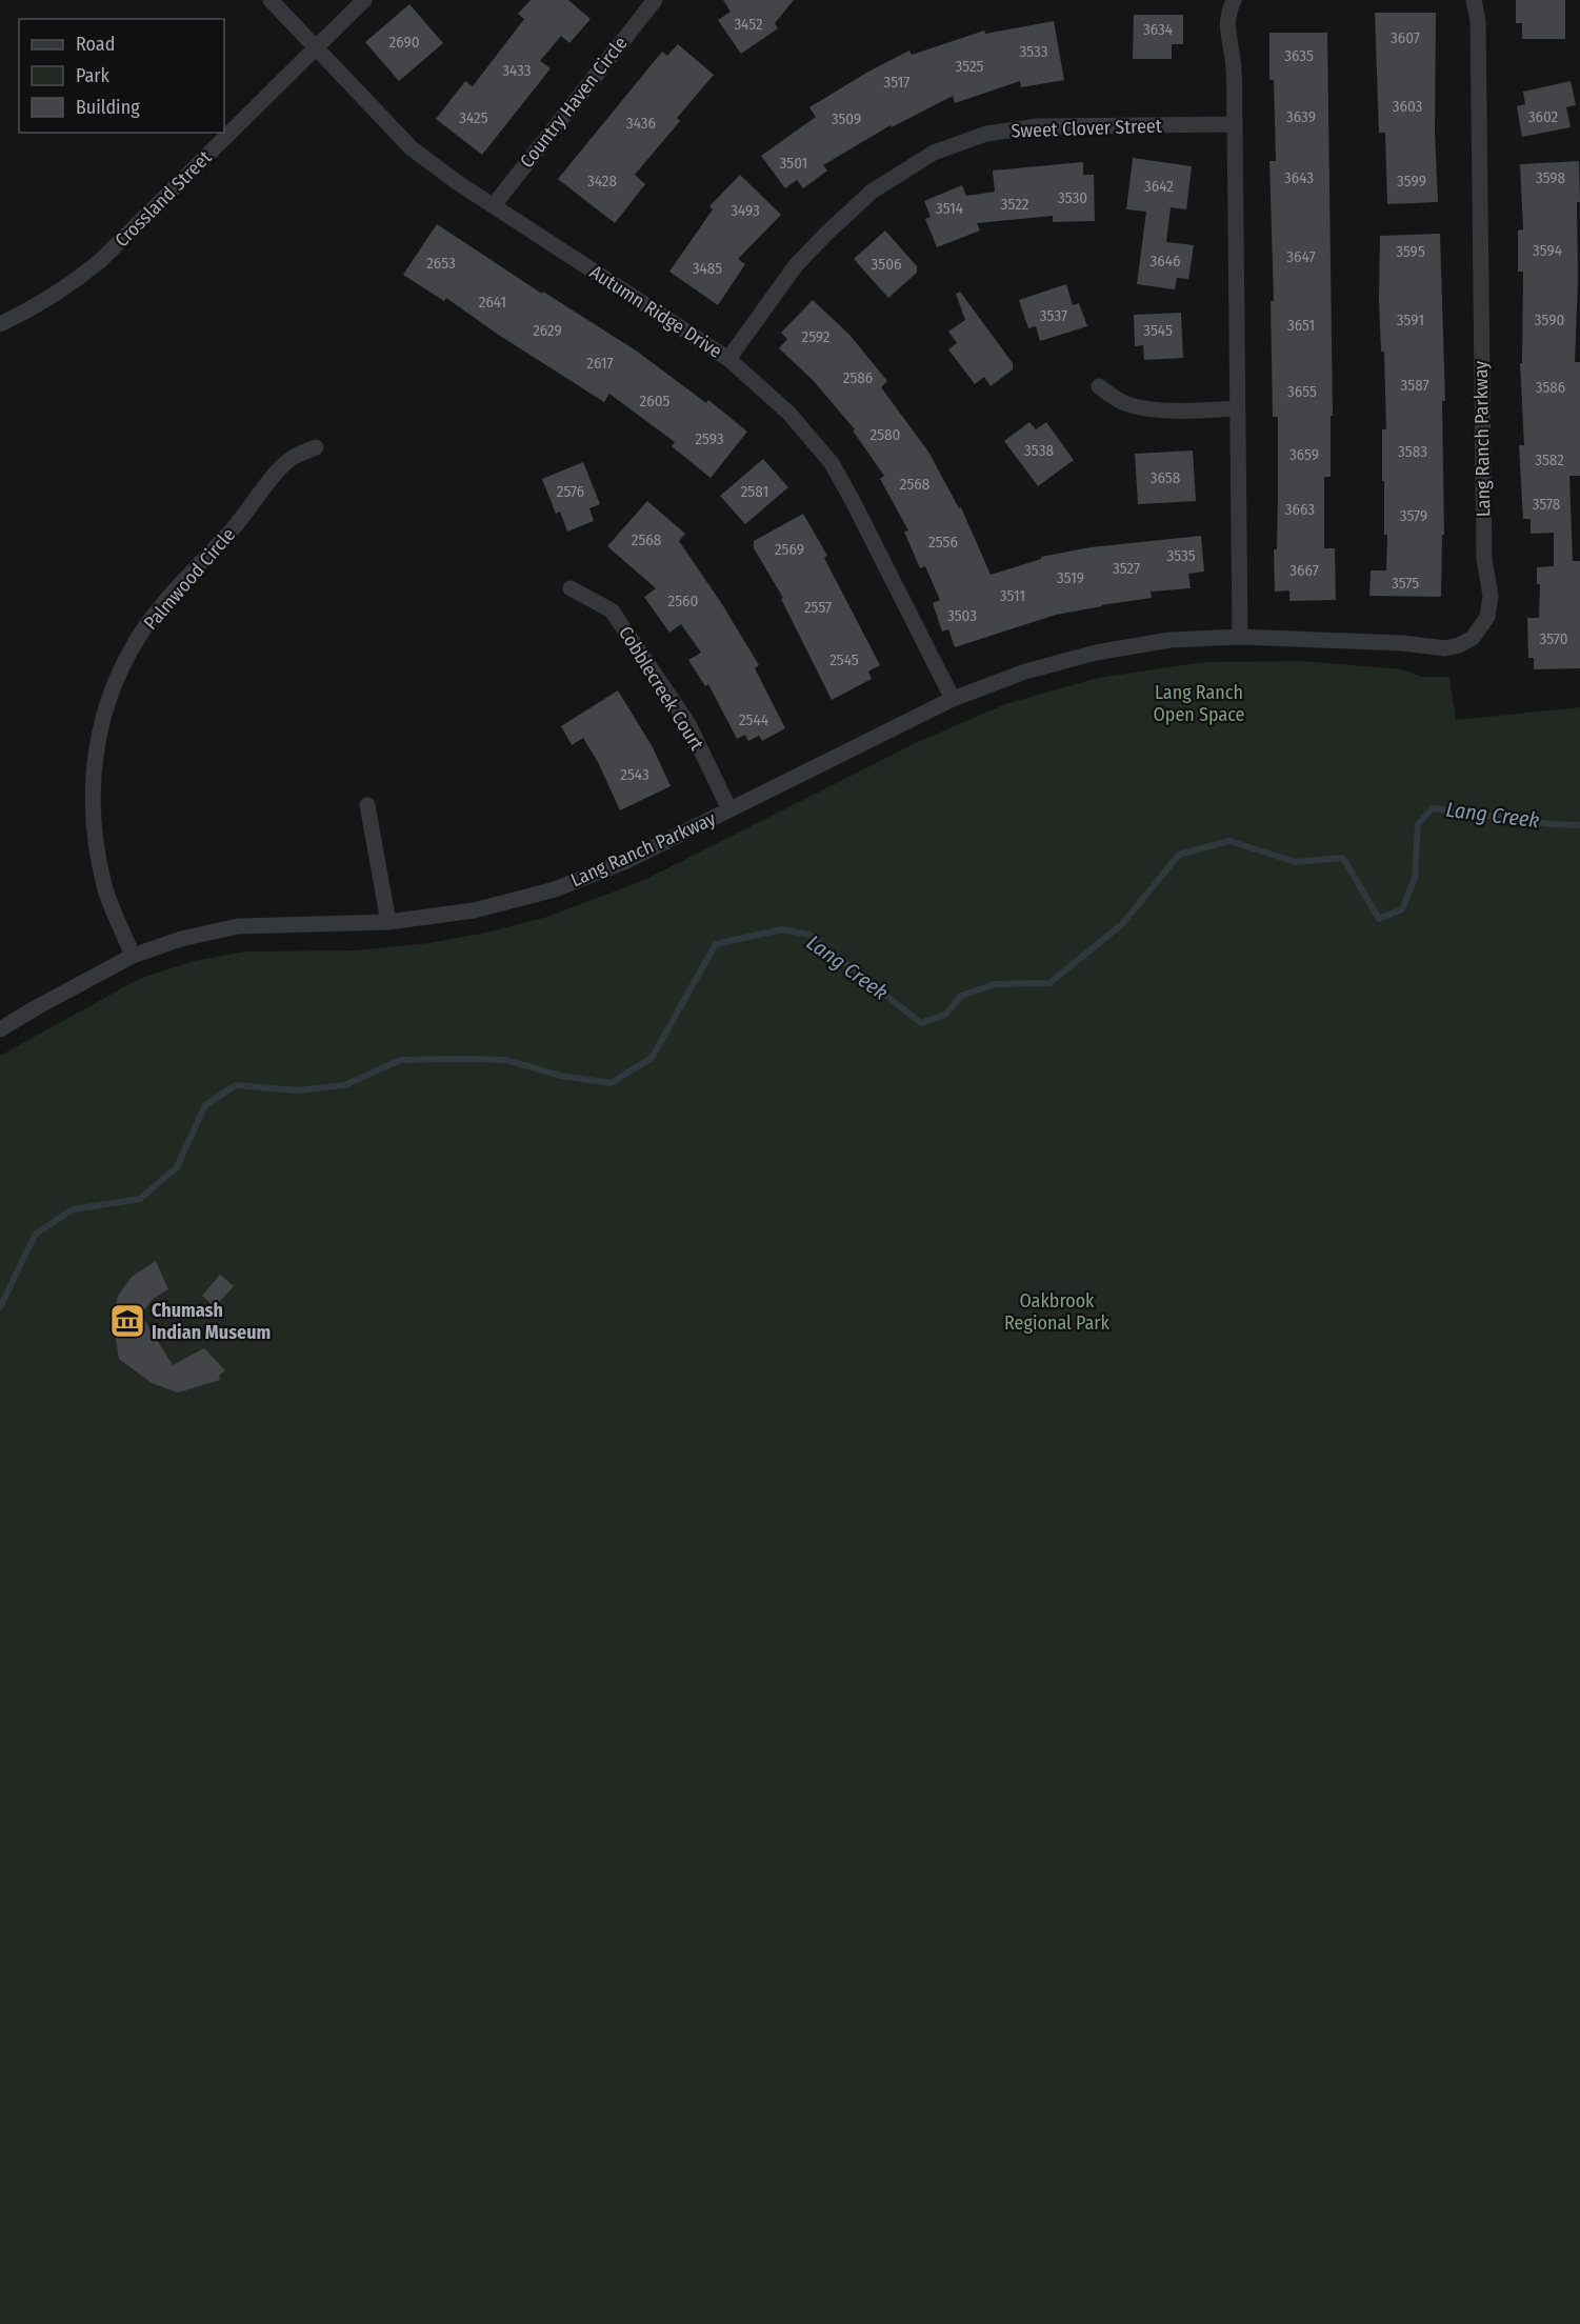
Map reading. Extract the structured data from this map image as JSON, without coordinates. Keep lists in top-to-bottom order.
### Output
{
  "streets": {
    "street": [
      "Country Haven Circle",
      "Sweet Clover Street",
      "Crossland Street",
      "Autumn Ridge Drive",
      "Lang Ranch Parkway",
      "Palmwood Circle",
      "Cobblecreek Court"
    ]
  },
  "crossings": [
    ["Country Haven Circle", "Autumn Ridge Drive"],
    ["Sweet Clover Street", "Autumn Ridge Drive"],
    ["Crossland Street", "Autumn Ridge Drive"],
    ["Autumn Ridge Drive", "Lang Ranch Parkway"],
    ["Lang Ranch Parkway", "Palmwood Circle"],
    ["Lang Ranch Parkway", "Cobblecreek Court"]
  ],
  "water": ["Lang Creek"],
  "parks": ["Lang Ranch Open Space", "Oakbrook Regional Park"],
  "places": {
    "museum": ["Chumash Indian Museum"]
  },
  "house_numbers": [
    "3452",
    "3634",
    "3607",
    "2690",
    "3533",
    "3635",
    "3525",
    "3433",
    "3517",
    "3603",
    "3639",
    "3602",
    "3425",
    "3509",
    "3436",
    "3501",
    "3643",
    "3598",
    "3428",
    "3599",
    "3642",
    "3530",
    "3522",
    "3514",
    "3493",
    "3594",
    "3595",
    "3647",
    "3646",
    "2653",
    "3506",
    "3485",
    "2641",
    "3537",
    "3591",
    "3590",
    "3651",
    "2629",
    "3545",
    "2592",
    "2617",
    "2586",
    "3587",
    "3586",
    "3655",
    "2605",
    "2580",
    "2593",
    "3538",
    "3583",
    "3659",
    "3582",
    "3658",
    "2568",
    "2576",
    "2581",
    "3578",
    "3663",
    "3579",
    "2568",
    "2556",
    "2569",
    "3535",
    "3527",
    "3667",
    "3519",
    "3575",
    "3511",
    "2560",
    "2557",
    "3503",
    "3570",
    "2545",
    "2544",
    "2543"
  ],
  "legend": ["Road", "Park", "Building"]
}
